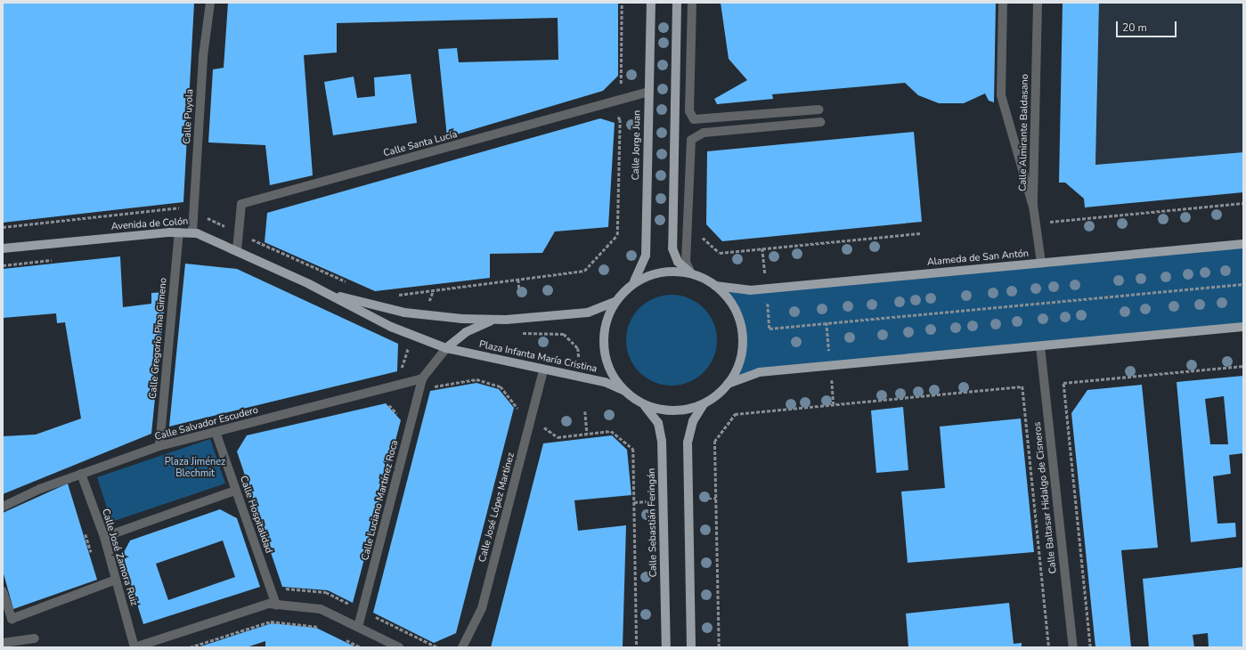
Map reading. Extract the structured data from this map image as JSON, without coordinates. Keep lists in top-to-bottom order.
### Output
{
  "streets": {
    "main road": [
      "Calle Jorge Juan",
      "Avenida de Colón",
      "Alameda de San Antón",
      "Plaza Infanta María Cristina",
      "Calle Sebastián Feringán"
    ],
    "street": [
      "Calle Puyola",
      "Calle Almirante Baldasano",
      "Calle Santa Lucía",
      "Calle Gregorio Pina Gimeno",
      "Calle Salvador Escudero",
      "Calle Baltasar Hidalgo de Cisneros",
      "Calle Luciano Martínez Roca",
      "Calle José López Martínez",
      "Calle Hospitalidad",
      "Calle José Zamora Ruiz"
    ]
  },
  "crossings": [
    ["Calle Puyola", "Avenida de Colón"],
    ["Calle Almirante Baldasano", "Alameda de San Antón"],
    ["Calle Santa Lucía", "Calle Jorge Juan"],
    ["Calle Santa Lucía", "Avenida de Colón"],
    ["Calle Jorge Juan", "Plaza Infanta María Cristina"],
    ["Avenida de Colón", "Calle Gregorio Pina Gimeno"],
    ["Avenida de Colón", "Plaza Infanta María Cristina"],
    ["Alameda de San Antón", "Plaza Infanta María Cristina"],
    ["Calle Gregorio Pina Gimeno", "Calle Salvador Escudero"],
    ["Plaza Infanta María Cristina", "Calle José López Martínez"],
    ["Plaza Infanta María Cristina", "Calle Sebastián Feringán"],
    ["Calle Salvador Escudero", "Calle Luciano Martínez Roca"],
    ["Calle Salvador Escudero", "Calle Hospitalidad"],
    ["Calle Salvador Escudero", "Calle José Zamora Ruiz"]
  ],
  "parks": ["Plaza Jiménez Blechmit"],
  "scale_bar": "20 m"
}
